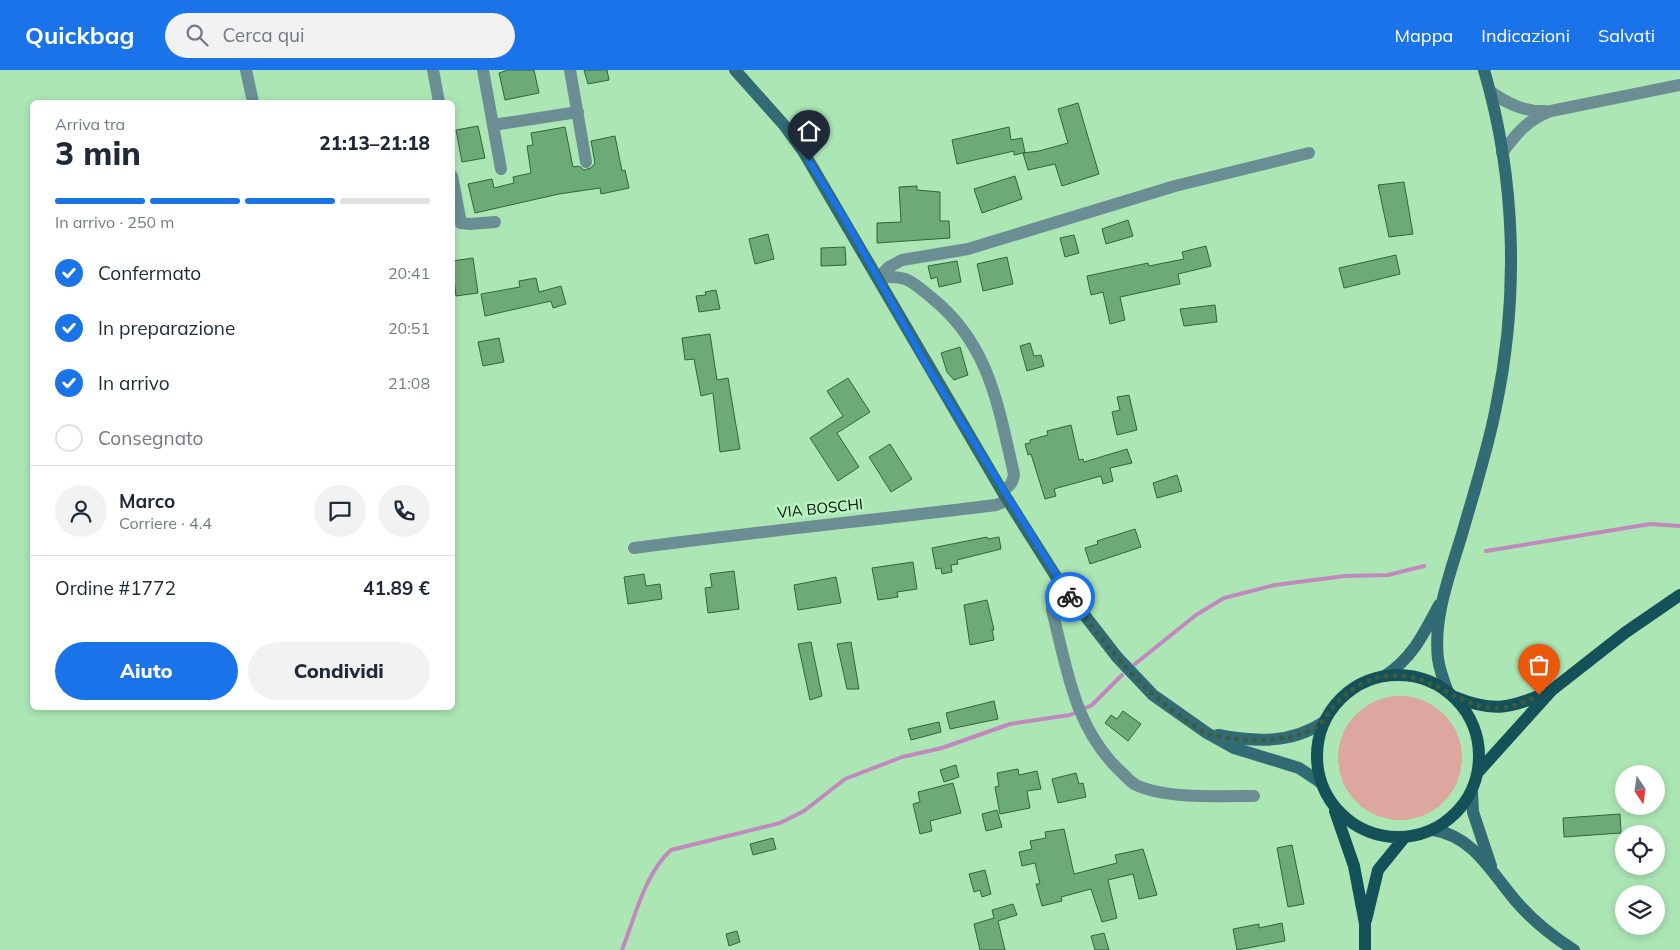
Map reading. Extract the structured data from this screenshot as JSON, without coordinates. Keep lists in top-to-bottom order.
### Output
{
  "streets": {
    "street": ["VIA BOSCHI"]
  },
  "north": "bottom",
  "page": {
    "header": "Quickbag",
    "search": "Cerca qui",
    "nav": ["Mappa", "Indicazioni", "Salvati"],
    "heading": ["3 min", "Arriva tra", "21:13–21:18"],
    "panel": [
      "Marco",
      "Corriere · 4.4",
      "Ordine #1772",
      "41.89 €"
    ],
    "bar": "In arrivo · 250 m",
    "list": [
      ["Confermato", "20:41"],
      ["In preparazione", "20:51"],
      ["In arrivo", "21:08"],
      "Consegnato"
    ],
    "buttons": ["Aiuto", "Condividi"]
  }
}
